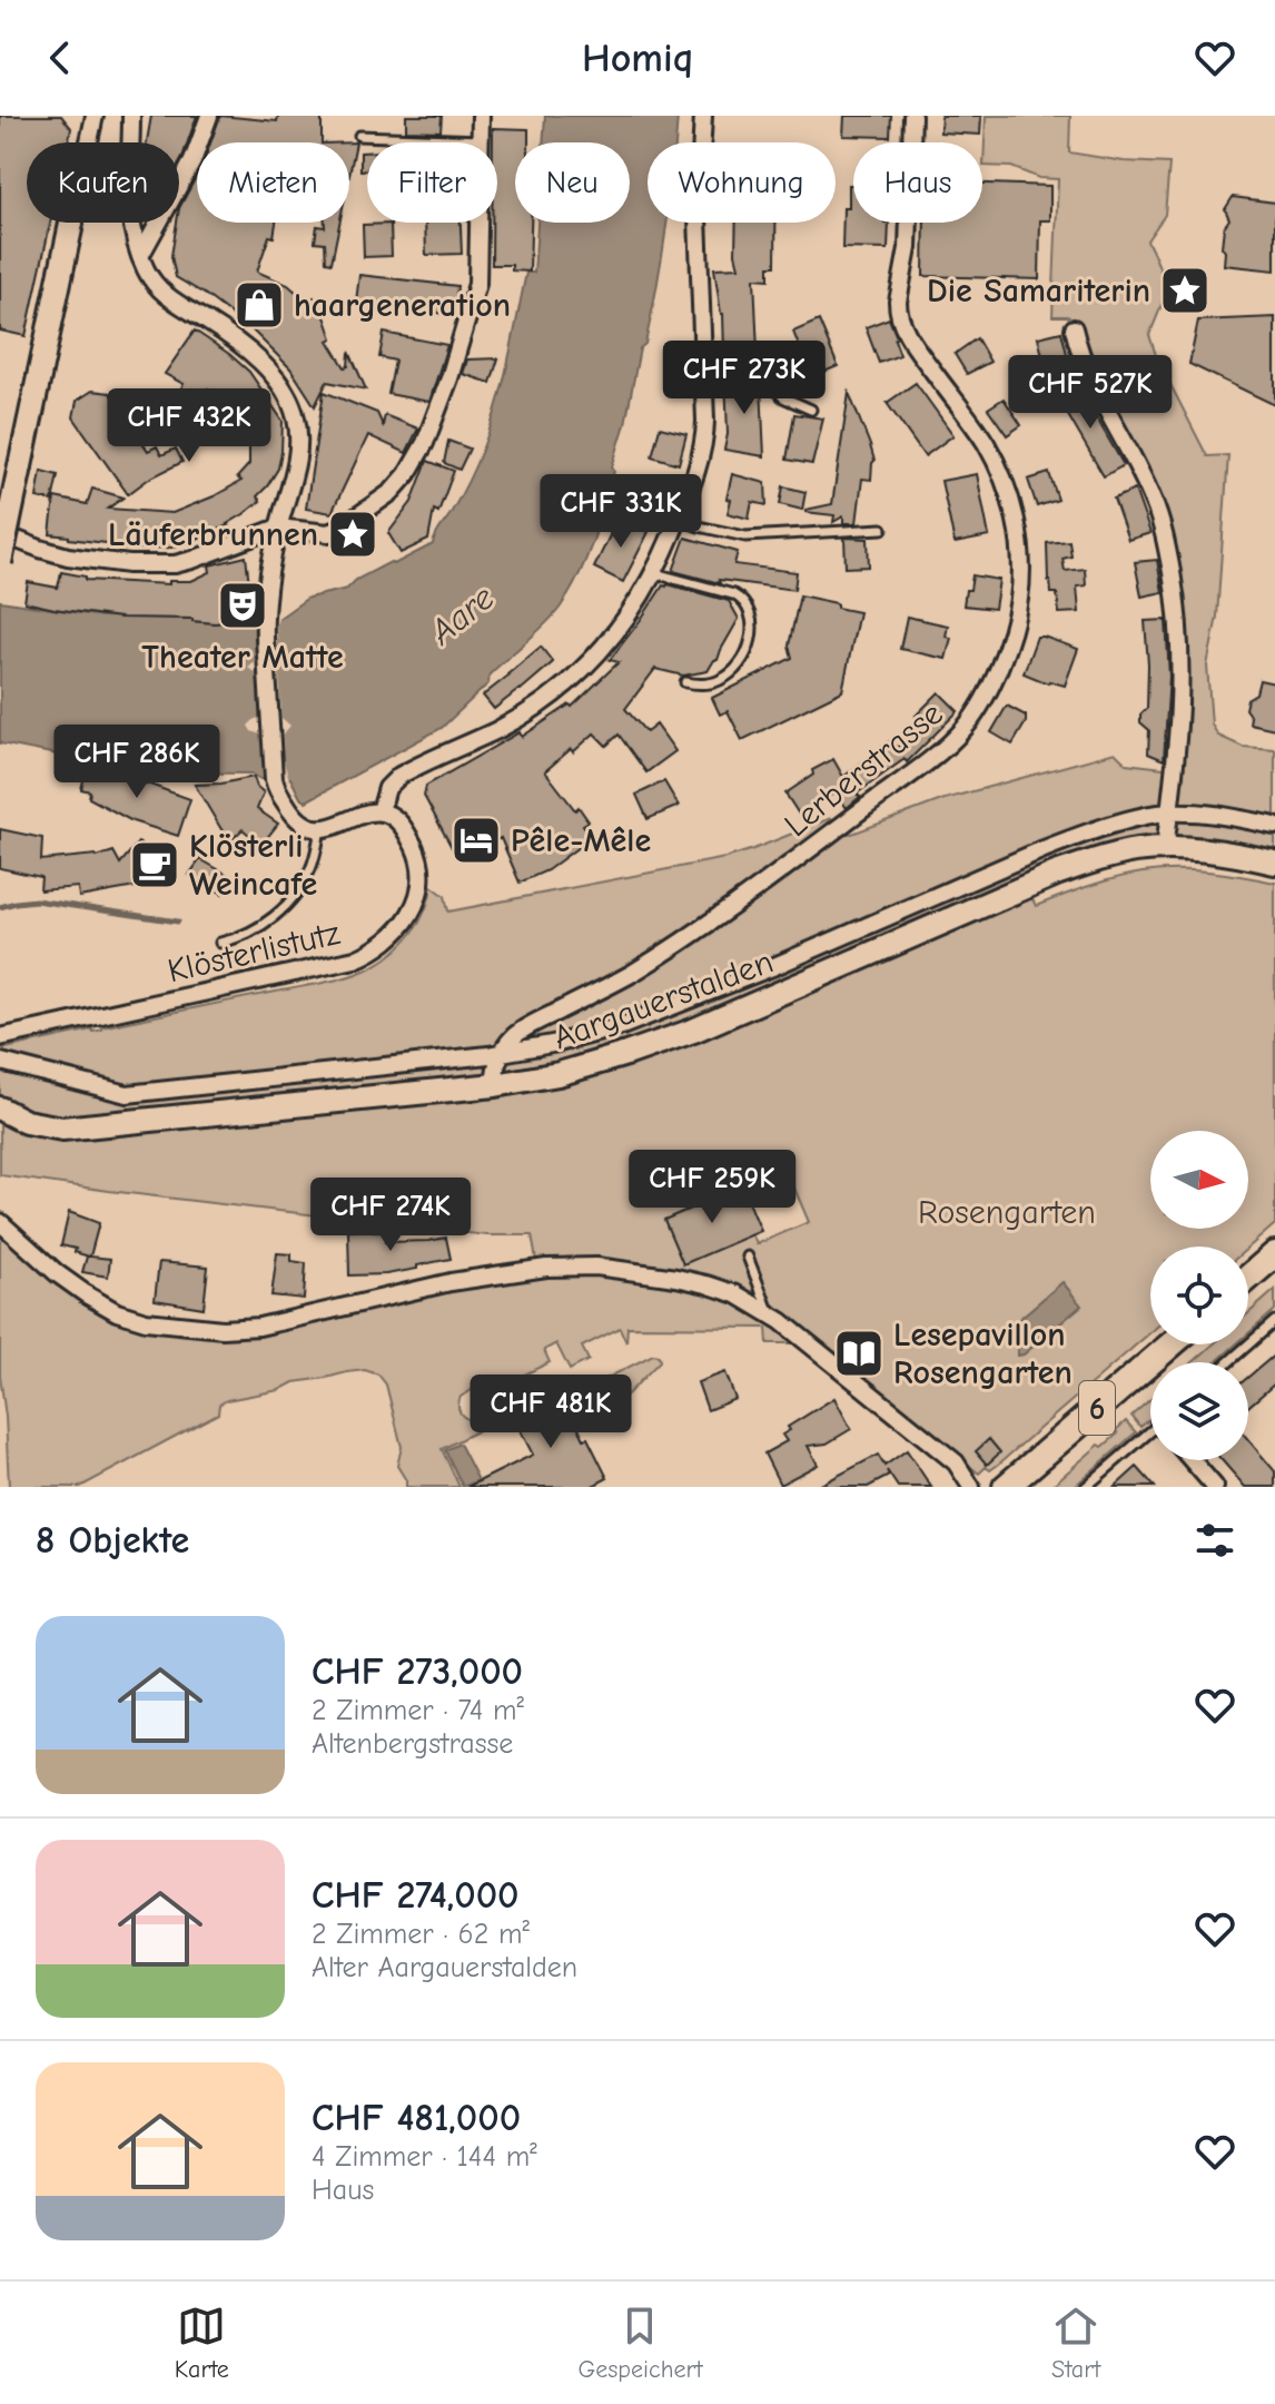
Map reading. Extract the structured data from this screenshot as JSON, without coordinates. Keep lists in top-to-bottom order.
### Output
{
  "streets": {
    "main road": ["Aargauerstalden", "6"],
    "street": ["Lerberstrasse", "Klösterlistutz"]
  },
  "crossings": [
    ["Lerberstrasse", "Aargauerstalden"]
  ],
  "water": ["Aare"],
  "parks": ["Rosengarten"],
  "places": {
    "place": ["Die Samariterin", "Läuferbrunnen"],
    "shop": ["haargeneration"],
    "theatre": ["Theater Matte"],
    "hotel": ["Pêle-Mêle"],
    "cafe": ["Klösterli Weincafe"],
    "library": ["Lesepavillon Rosengarten"]
  },
  "north": "right",
  "page": {
    "header": "Homiq",
    "chip": [
      "Kaufen",
      "Mieten",
      "Filter",
      "Neu",
      "Wohnung",
      "Haus"
    ],
    "price": [
      "CHF 273K",
      "CHF 527K",
      "CHF 432K",
      "CHF 331K",
      "CHF 286K",
      "CHF 259K",
      "CHF 274K",
      "CHF 481K"
    ],
    "heading": "8 Objekte",
    "list": [
      {
        "name": "CHF 273,000",
        "note": "2 Zimmer · 74 m² · Altenbergstrasse"
      },
      {
        "name": "CHF 274,000",
        "note": "2 Zimmer · 62 m² · Alter Aargauerstalden"
      },
      {
        "name": "CHF 481,000",
        "note": "4 Zimmer · 144 m² · Haus"
      }
    ],
    "tabs": ["Karte", "Gespeichert", "Start"]
  }
}
